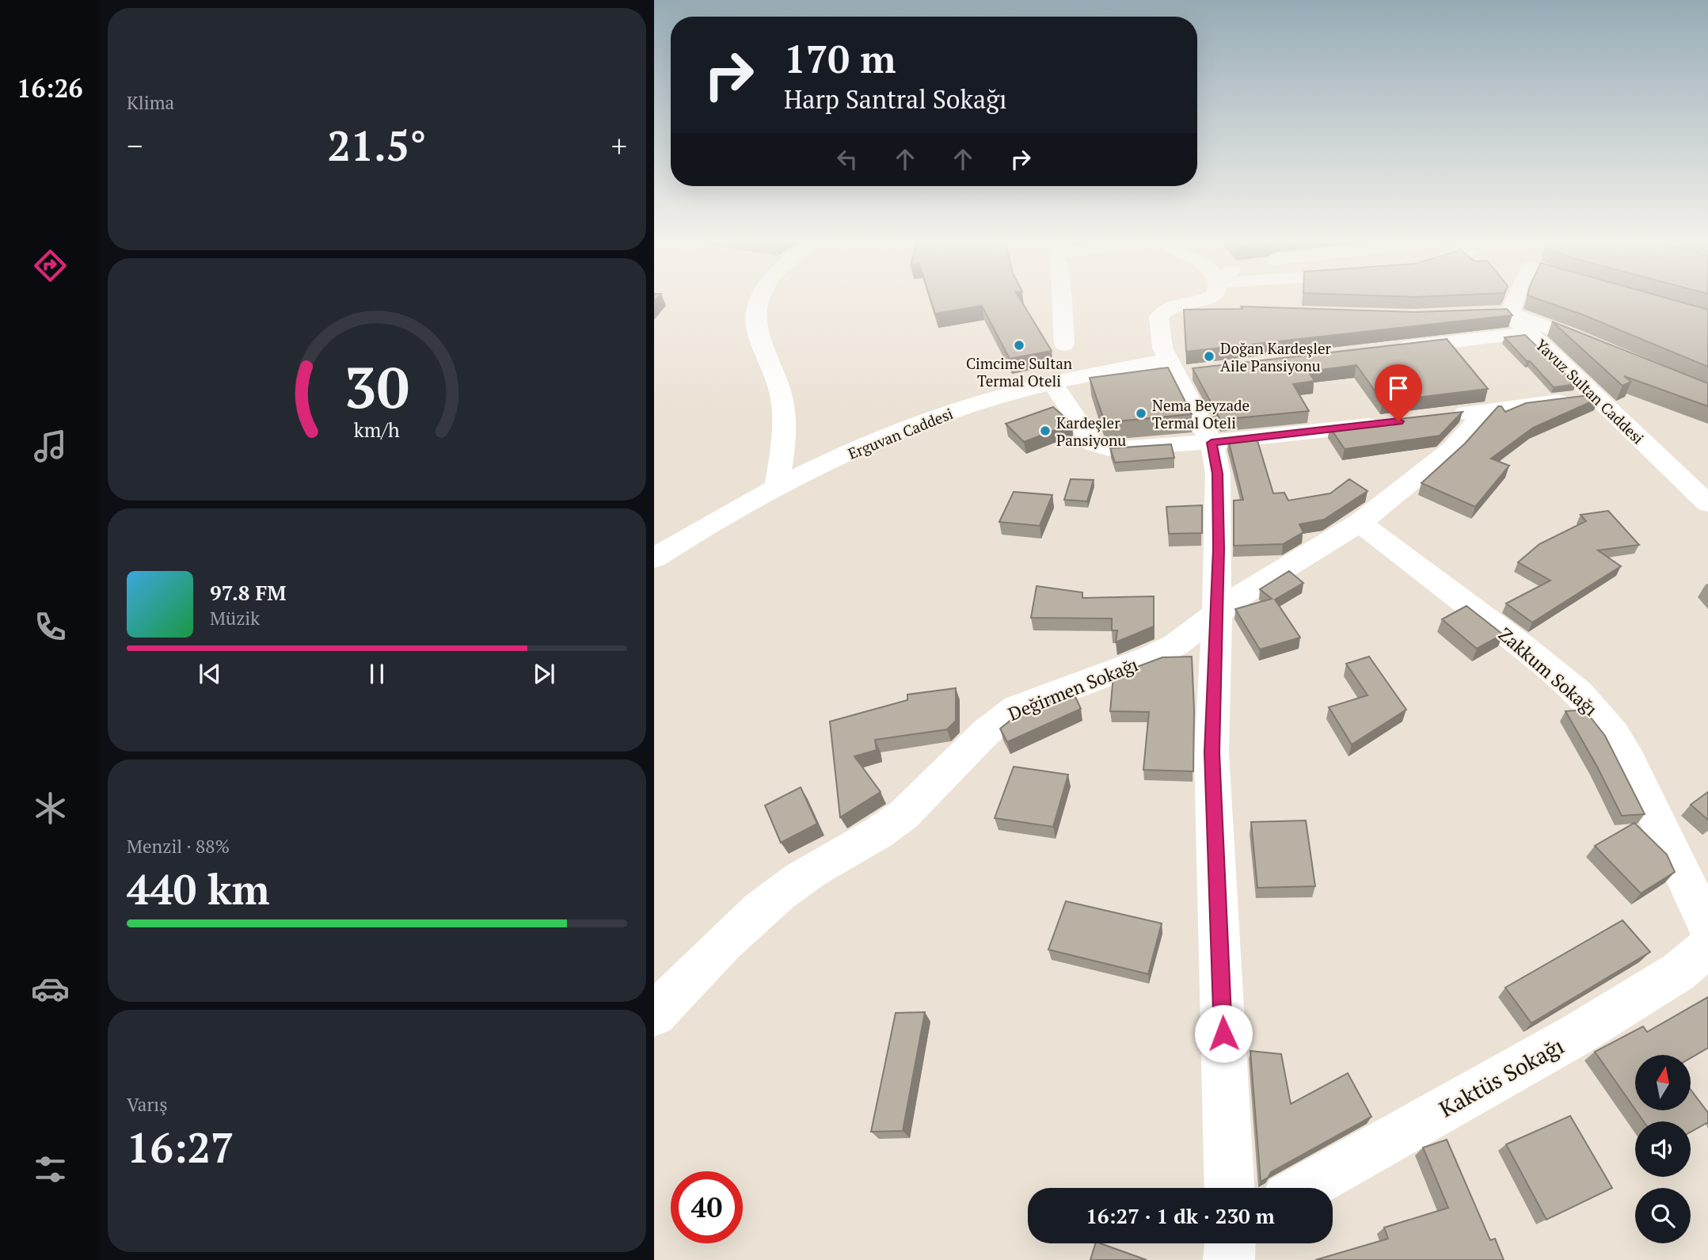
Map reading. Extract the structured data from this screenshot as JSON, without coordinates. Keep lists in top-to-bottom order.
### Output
{
  "streets": {
    "street": [
      "Yavuz Sultan Caddesi",
      "Erguvan Caddesi",
      "Zakkum Sokağı",
      "Değirmen Sokağı",
      "Kaktüs Sokağı"
    ]
  },
  "crossings": [
    ["Zakkum Sokağı", "Değirmen Sokağı"]
  ],
  "places": [
    "Cimcime Sultan Termal Oteli",
    "Doğan Kardeşler Aile Pansiyonu",
    "Nema Beyzade Termal Oteli",
    "Kardeşler Pansiyonu"
  ],
  "north": "top",
  "page": {
    "tabs": "16:26",
    "tile": [
      "Klima",
      ["Menzil · 88%", "440 km"],
      ["Varış", "16:27"]
    ],
    "turn": ["170 m", "Harp Santral Sokağı"],
    "heat": ["−", "21.5°", "+"],
    "song": ["97.8 FM", "Müzik"],
    "limit": "40",
    "trip": "16:27 · 1 dk · 230 m",
    "gauge": ["30", "km/h"]
  }
}
